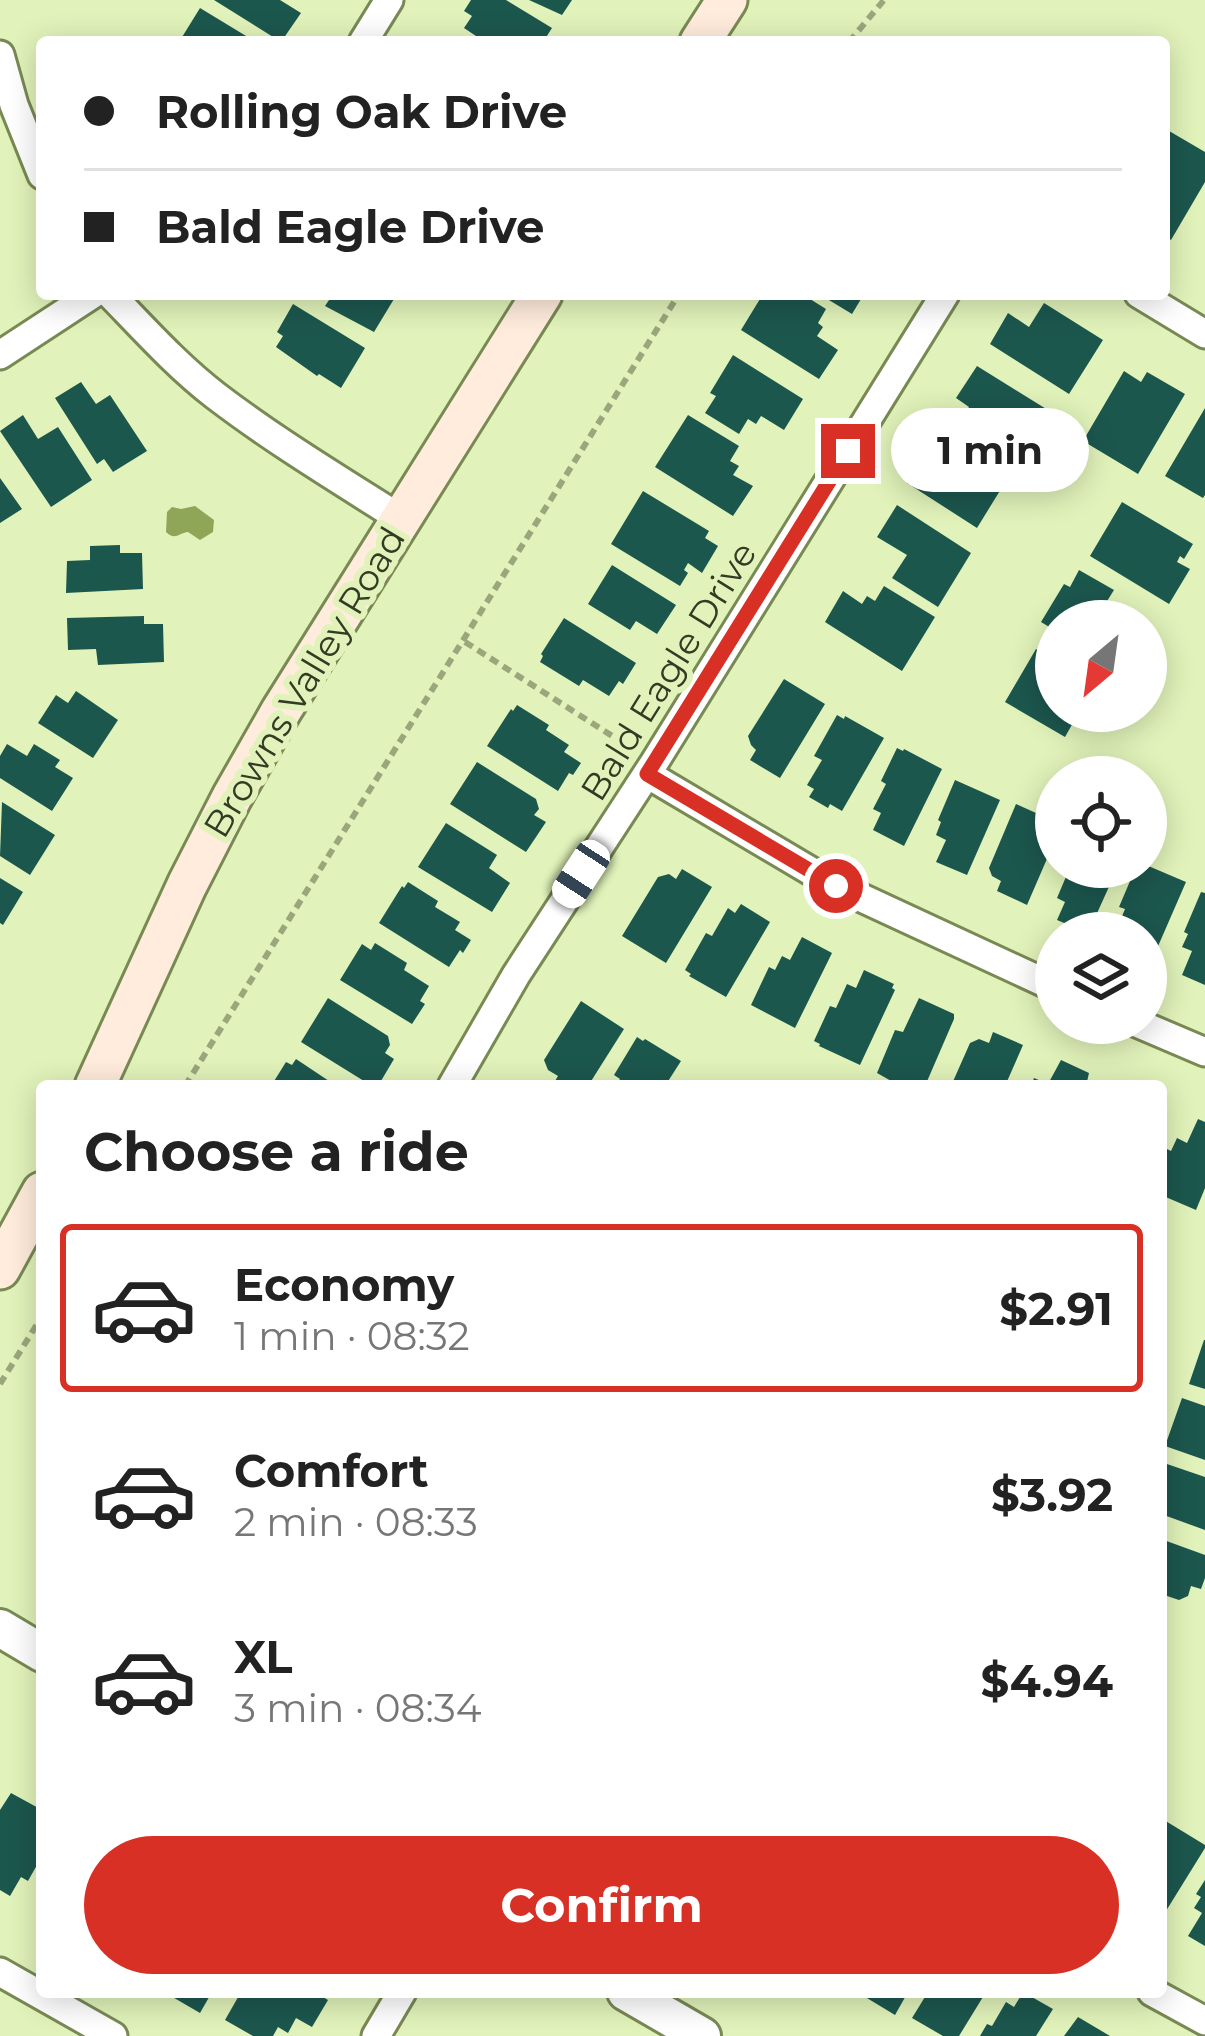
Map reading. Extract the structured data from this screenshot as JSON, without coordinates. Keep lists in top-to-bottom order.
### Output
{
  "streets": {
    "main road": ["Browns Valley Road"],
    "street": ["Bald Eagle Drive"]
  },
  "north": "bottom left",
  "page": {
    "banner": ["Rolling Oak Drive", "Bald Eagle Drive"],
    "bubble": "1 min",
    "heading": "Choose a ride",
    "list": [
      {
        "name": "Economy",
        "note": "1 min · 08:32",
        "value": "$2.91"
      },
      {
        "name": "Comfort",
        "note": "2 min · 08:33",
        "value": "$3.92"
      },
      {
        "name": "XL",
        "note": "3 min · 08:34",
        "value": "$4.94"
      }
    ],
    "buttons": "Confirm"
  }
}
